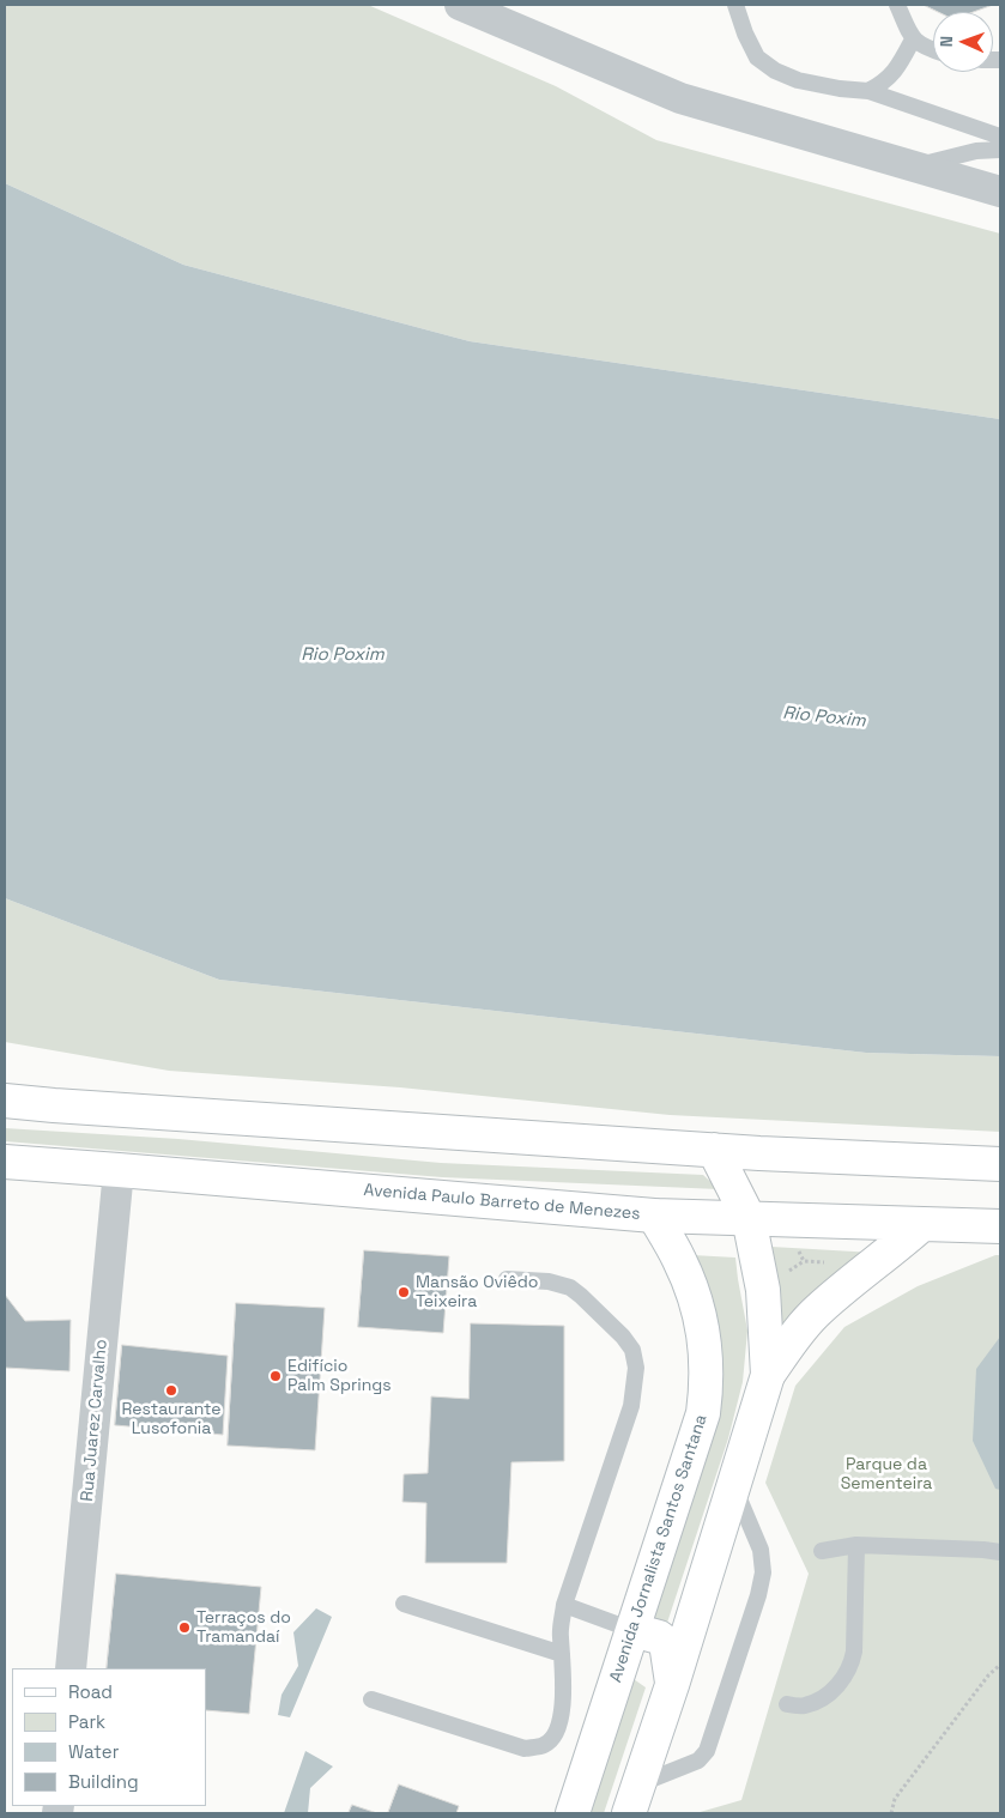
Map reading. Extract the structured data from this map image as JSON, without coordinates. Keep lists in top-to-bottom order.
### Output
{
  "streets": {
    "main road": ["Avenida Paulo Barreto de Menezes", "Avenida Jornalista Santos Santana"],
    "street": ["Rua Juarez Carvalho"]
  },
  "crossings": [
    ["Avenida Paulo Barreto de Menezes", "Rua Juarez Carvalho"],
    ["Avenida Paulo Barreto de Menezes", "Avenida Jornalista Santos Santana"]
  ],
  "water": ["Rio Poxim"],
  "parks": ["Parque da Sementeira"],
  "places": [
    "Mansão Oviêdo Teixeira",
    "Edifício Palm Springs",
    "Restaurante Lusofonia",
    "Terraços do Tramandaí"
  ],
  "legend": [
    "Road",
    "Park",
    "Water",
    "Building"
  ],
  "north": "left"
}
